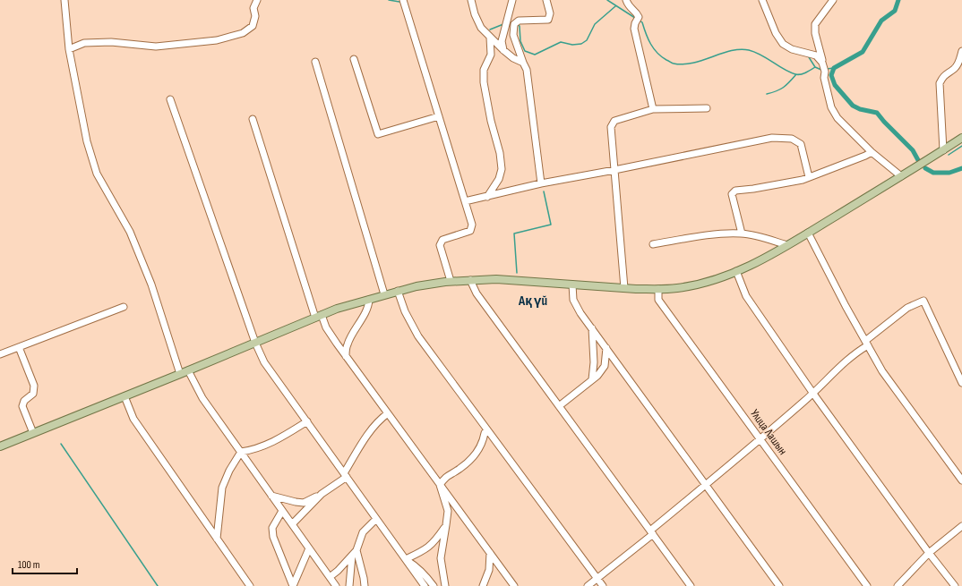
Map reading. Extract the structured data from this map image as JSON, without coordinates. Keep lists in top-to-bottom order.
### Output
{
  "streets": {
    "street": ["Улица Лашын"]
  },
  "districts": ["Ақ үй"],
  "scale_bar": "100 m"
}
